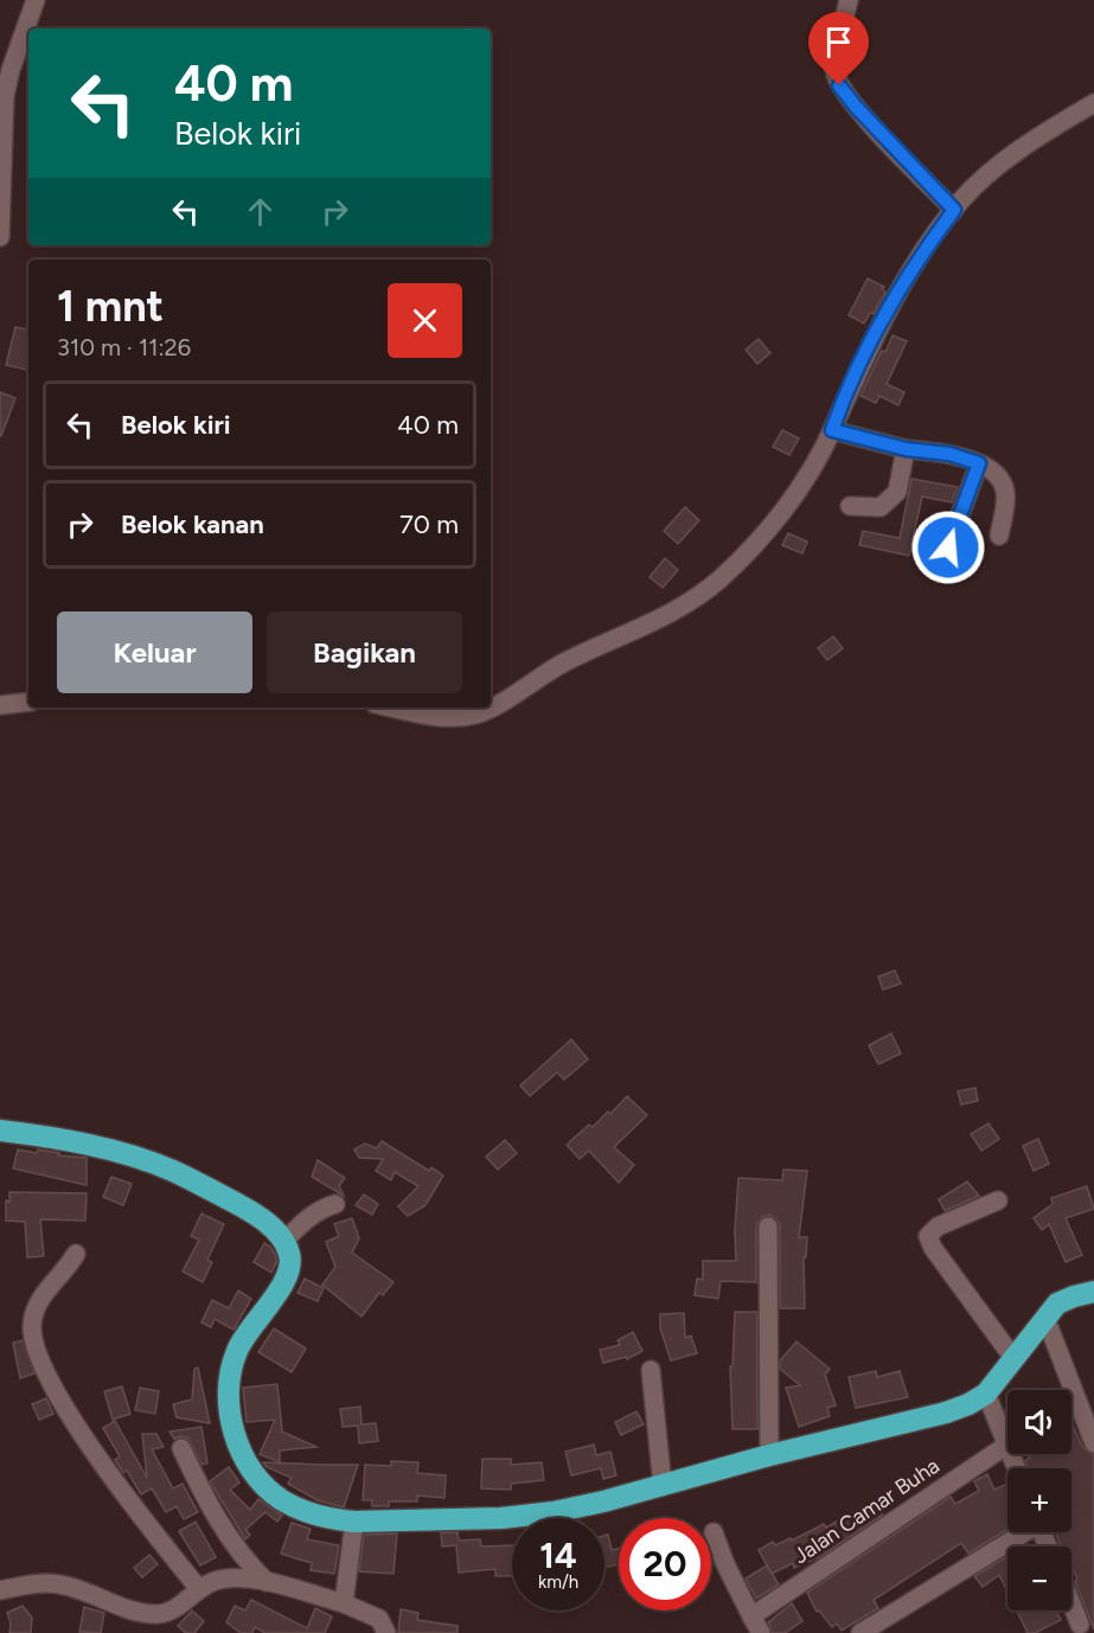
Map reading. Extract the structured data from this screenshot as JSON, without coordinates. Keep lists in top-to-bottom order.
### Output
{
  "streets": {
    "street": ["Jalan Camar Buha"]
  },
  "page": {
    "turn": ["40 m", "Belok kiri"],
    "heading": ["1 mnt", "310 m · 11:26"],
    "list": [
      {
        "name": "Belok kiri",
        "value": "40 m"
      },
      {
        "name": "Belok kanan",
        "value": "70 m"
      }
    ],
    "buttons": ["Keluar", "Bagikan"],
    "map_buttons": ["+", "−"],
    "speed": "14 km/h",
    "limit": "20"
  }
}
